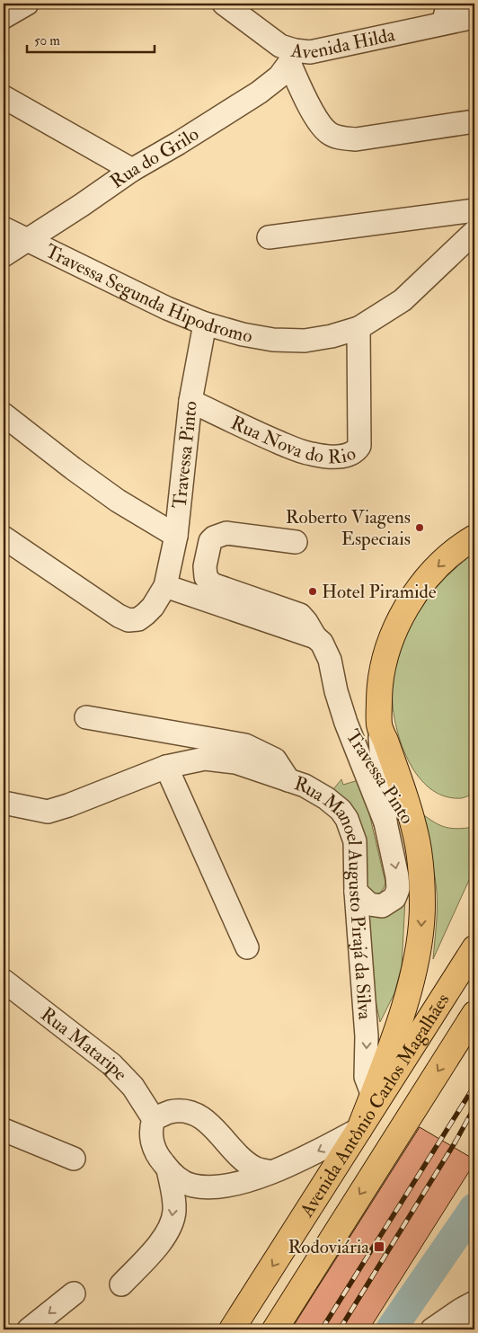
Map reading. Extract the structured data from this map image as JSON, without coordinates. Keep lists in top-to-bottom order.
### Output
{
  "streets": {
    "main road": ["Avenida Antônio Carlos Magalhães"],
    "street": [
      "Avenida Hilda",
      "Rua do Grilo",
      "Travessa Segunda Hipodromo",
      "Rua Nova do Rio",
      "Travessa Pinto",
      "Rua Manoel Augusto Pirajá da Silva",
      "Rua Mataripe"
    ]
  },
  "crossings": [
    ["Avenida Hilda", "Rua do Grilo"],
    ["Rua do Grilo", "Travessa Segunda Hipodromo"],
    ["Travessa Segunda Hipodromo", "Rua Nova do Rio"],
    ["Travessa Segunda Hipodromo", "Travessa Pinto"],
    ["Rua Nova do Rio", "Travessa Pinto"]
  ],
  "places": {
    "other": ["Roberto Viagens Especiais", "Hotel Piramide"],
    "transit": ["Rodoviária"]
  },
  "scale_bar": "50 m"
}
